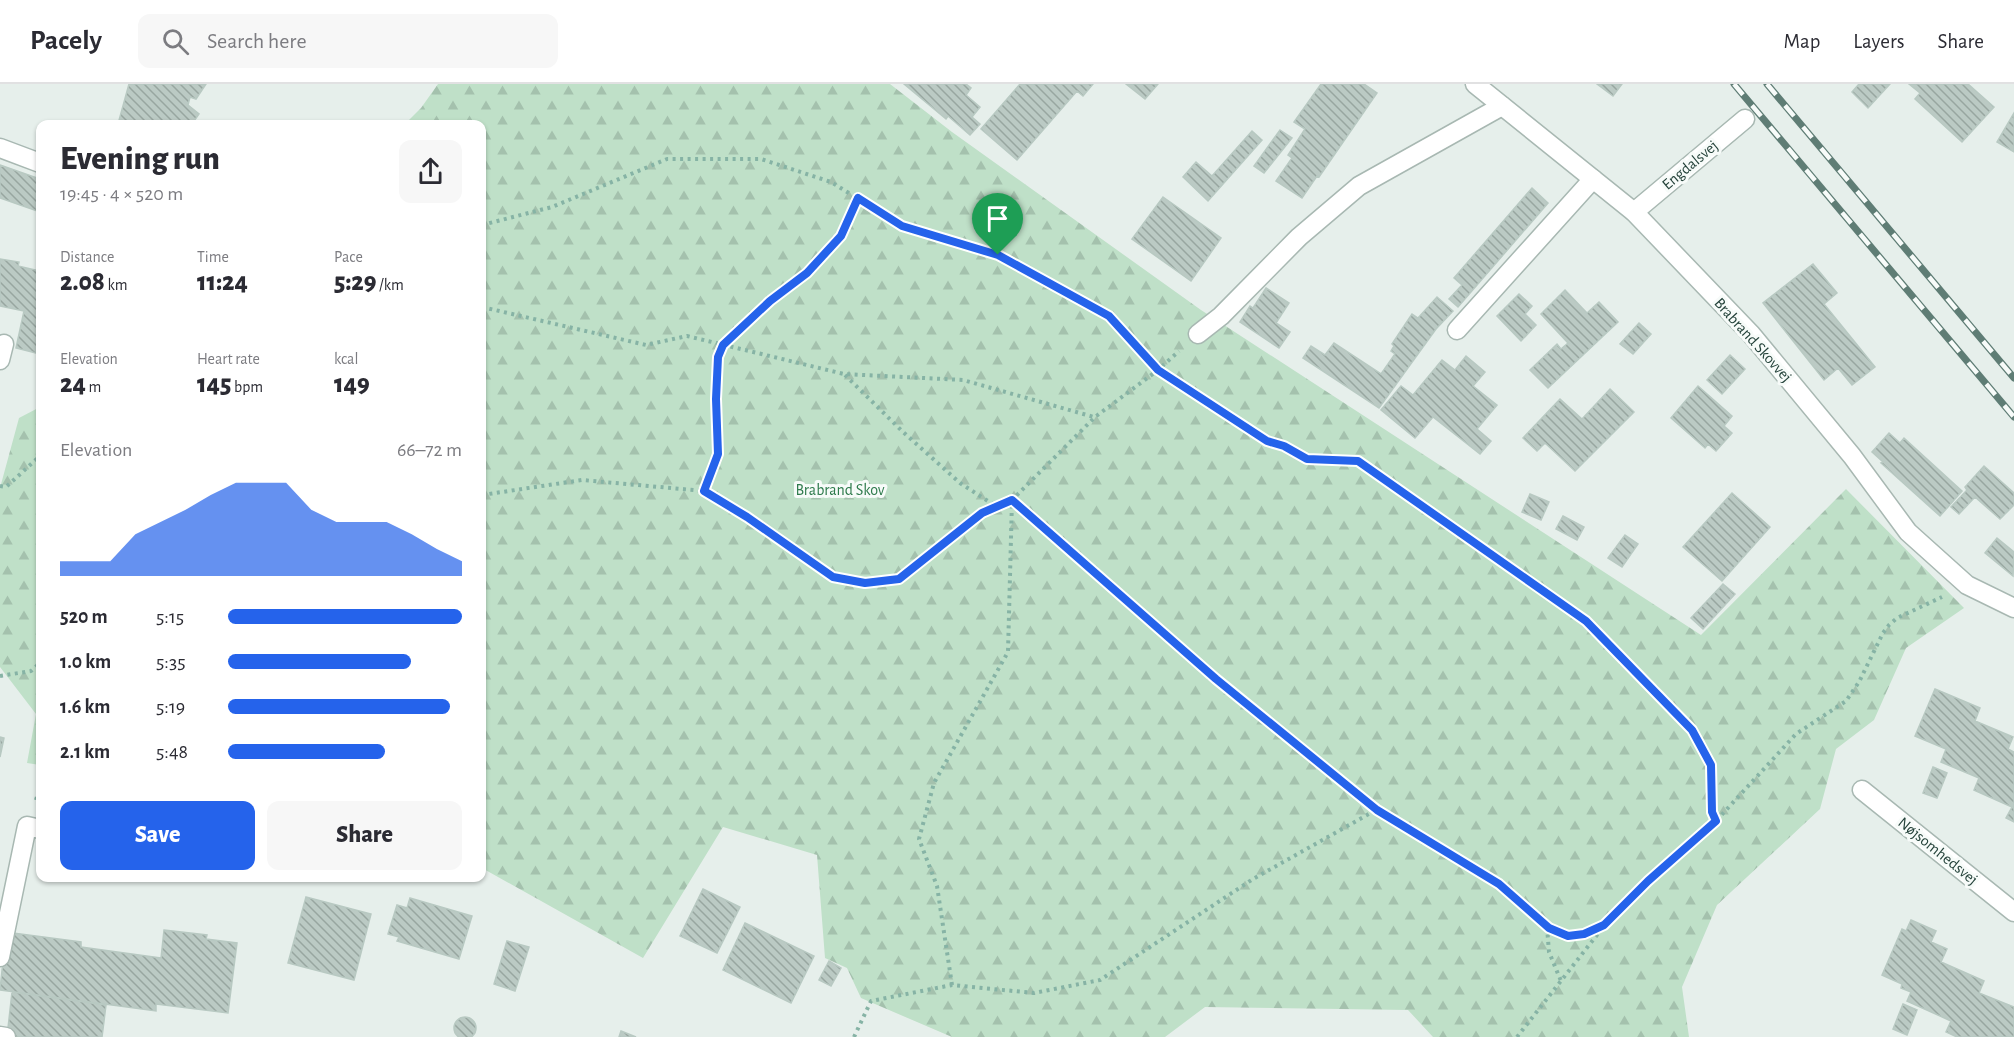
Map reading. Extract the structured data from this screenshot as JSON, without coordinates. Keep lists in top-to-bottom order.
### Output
{
  "streets": {
    "street": ["Engdalsvej", "Brabrand Skovvej", "Nøjsomhedsvej"]
  },
  "crossings": [
    ["Engdalsvej", "Brabrand Skovvej"]
  ],
  "parks": ["Brabrand Skov"],
  "page": {
    "header": "Pacely",
    "search": "Search here",
    "nav": ["Map", "Layers", "Share"],
    "heading": ["Evening run", "19:45 · 4 × 520 m"],
    "stats": [
      ["Distance", "2.08 km"],
      ["Time", "11:24"],
      ["Pace", "5:29 /km"],
      ["Elevation", "24 m"],
      ["Heart rate", "145 bpm"],
      ["kcal", "149"]
    ],
    "chart": ["Elevation", "66–72 m"],
    "list": [
      {
        "name": "520 m",
        "note": "5:15"
      },
      {
        "name": "1.0 km",
        "note": "5:35"
      },
      {
        "name": "1.6 km",
        "note": "5:19"
      },
      {
        "name": "2.1 km",
        "note": "5:48"
      }
    ],
    "buttons": ["Save", "Share"]
  }
}
